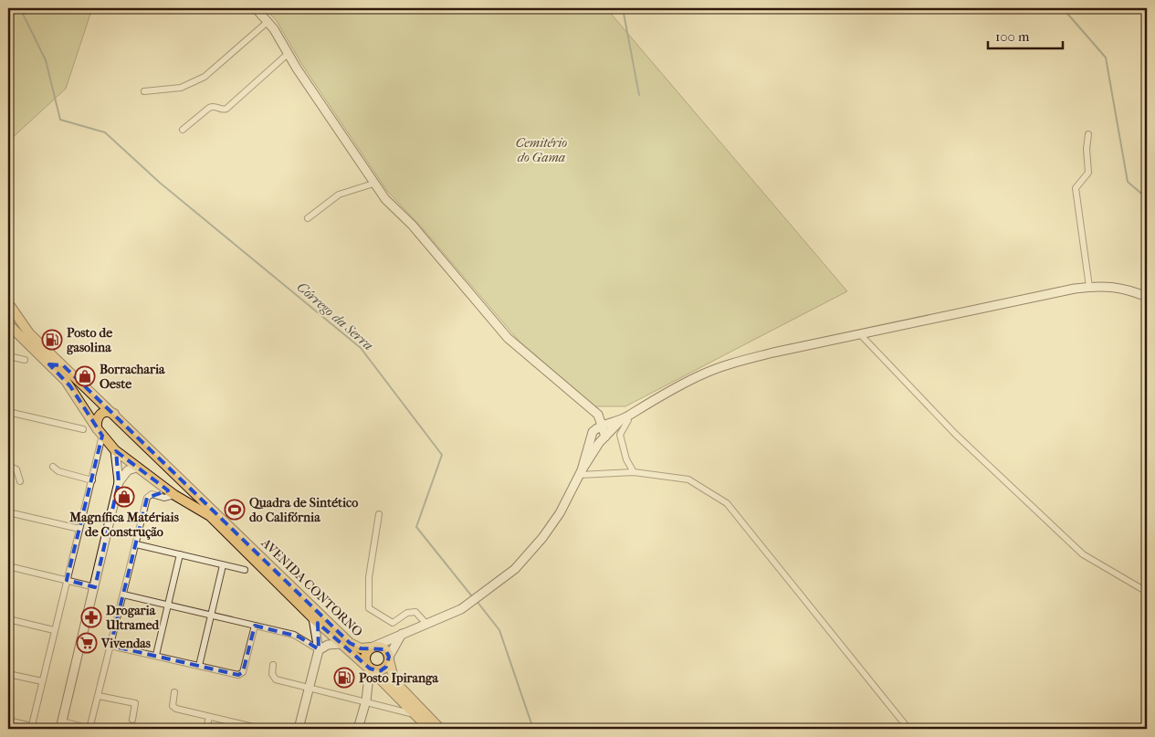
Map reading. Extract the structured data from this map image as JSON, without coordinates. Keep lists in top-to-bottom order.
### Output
{
  "streets": {
    "main road": ["AVENIDA CONTORNO"]
  },
  "water": ["Córrego da Serra"],
  "parks": ["Cemitério do Gama"],
  "places": {
    "fuel station": ["Posto de gasolina", "Posto Ipiranga"],
    "shop": ["Borracharia Oeste", "Magnífica Matériais de Construção"],
    "sports": ["Quadra de Sintético do Califórnia"],
    "pharmacy": ["Drogaria Ultramed"],
    "supermarket": ["Vivendas"]
  },
  "scale_bar": "100 m"
}
